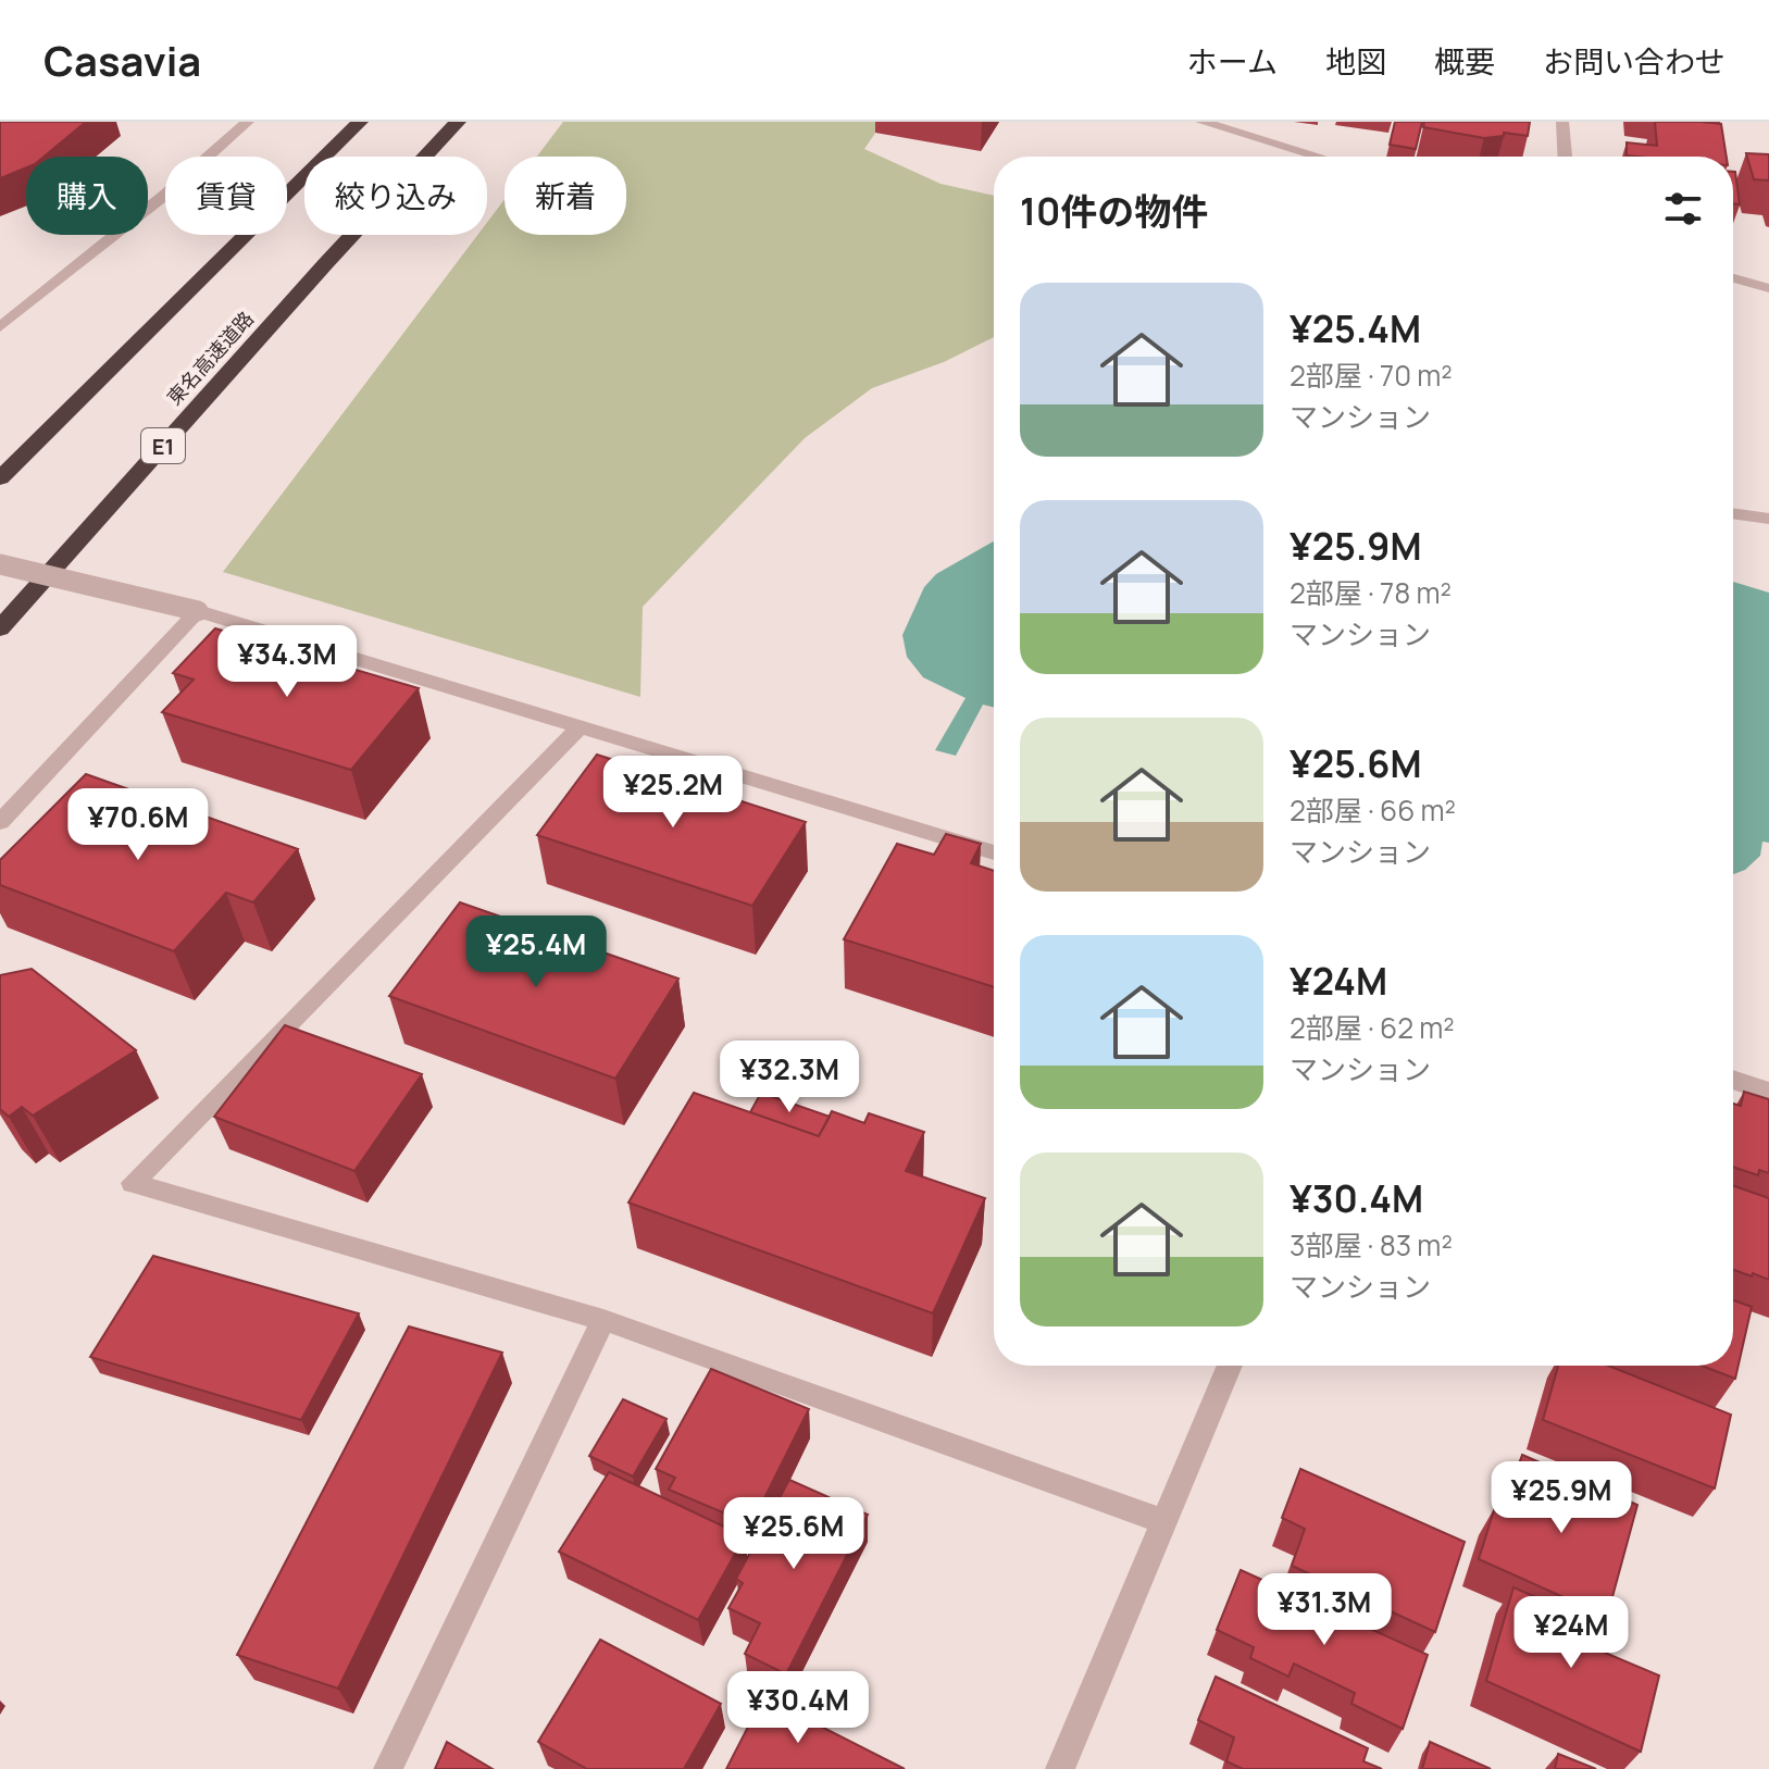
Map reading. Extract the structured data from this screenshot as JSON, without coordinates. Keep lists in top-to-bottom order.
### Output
{
  "streets": {
    "highway": ["東名高速道路", "E1"]
  },
  "page": {
    "header": "Casavia",
    "nav": [
      "ホーム",
      "地図",
      "概要",
      "お問い合わせ"
    ],
    "chip": [
      "購入",
      "賃貸",
      "絞り込み",
      "新着"
    ],
    "heading": "10件の物件",
    "list": [
      {
        "name": "¥25.4M",
        "note": "2部屋 · 70 m² · マンション"
      },
      {
        "name": "¥25.9M",
        "note": "2部屋 · 78 m² · マンション"
      },
      {
        "name": "¥25.6M",
        "note": "2部屋 · 66 m² · マンション"
      },
      {
        "name": "¥24M",
        "note": "2部屋 · 62 m² · マンション"
      },
      {
        "name": "¥30.4M",
        "note": "3部屋 · 83 m² · マンション"
      }
    ],
    "price": [
      "¥34.3M",
      "¥25.2M",
      "¥70.6M",
      "¥25.4M",
      "¥32.3M",
      "¥25.9M",
      "¥25.6M",
      "¥31.3M",
      "¥24M",
      "¥30.4M"
    ]
  }
}
